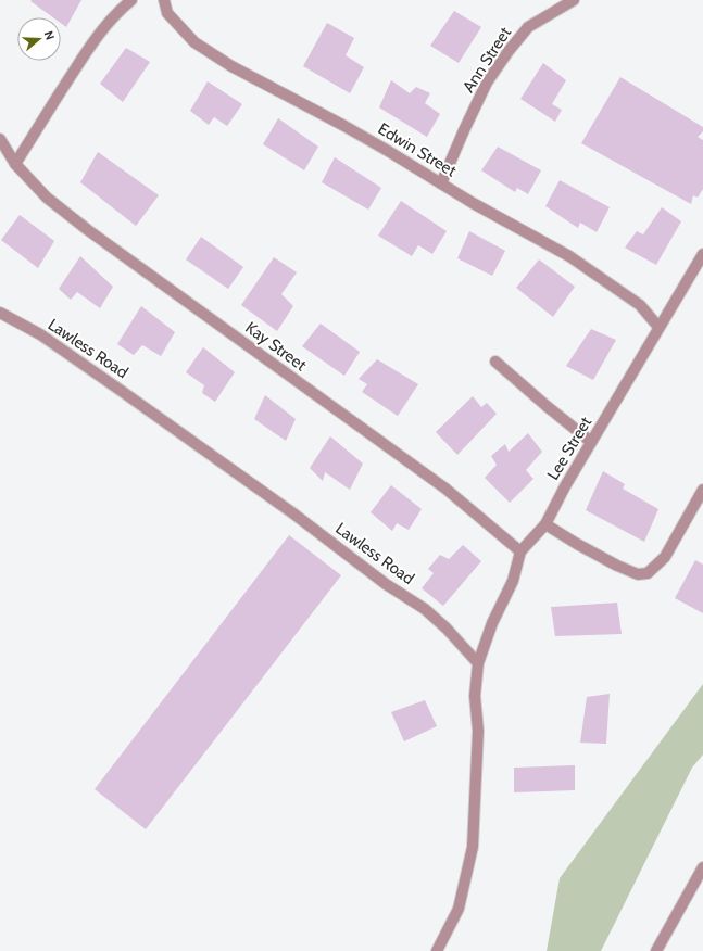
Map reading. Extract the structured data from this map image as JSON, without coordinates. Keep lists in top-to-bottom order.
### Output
{
  "streets": {
    "street": [
      "Ann Street",
      "Edwin Street",
      "Kay Street",
      "Lawless Road",
      "Lee Street"
    ]
  },
  "crossings": [
    ["Ann Street", "Edwin Street"],
    ["Edwin Street", "Lee Street"],
    ["Kay Street", "Lee Street"],
    ["Lawless Road", "Lee Street"]
  ],
  "north": "right"
}
